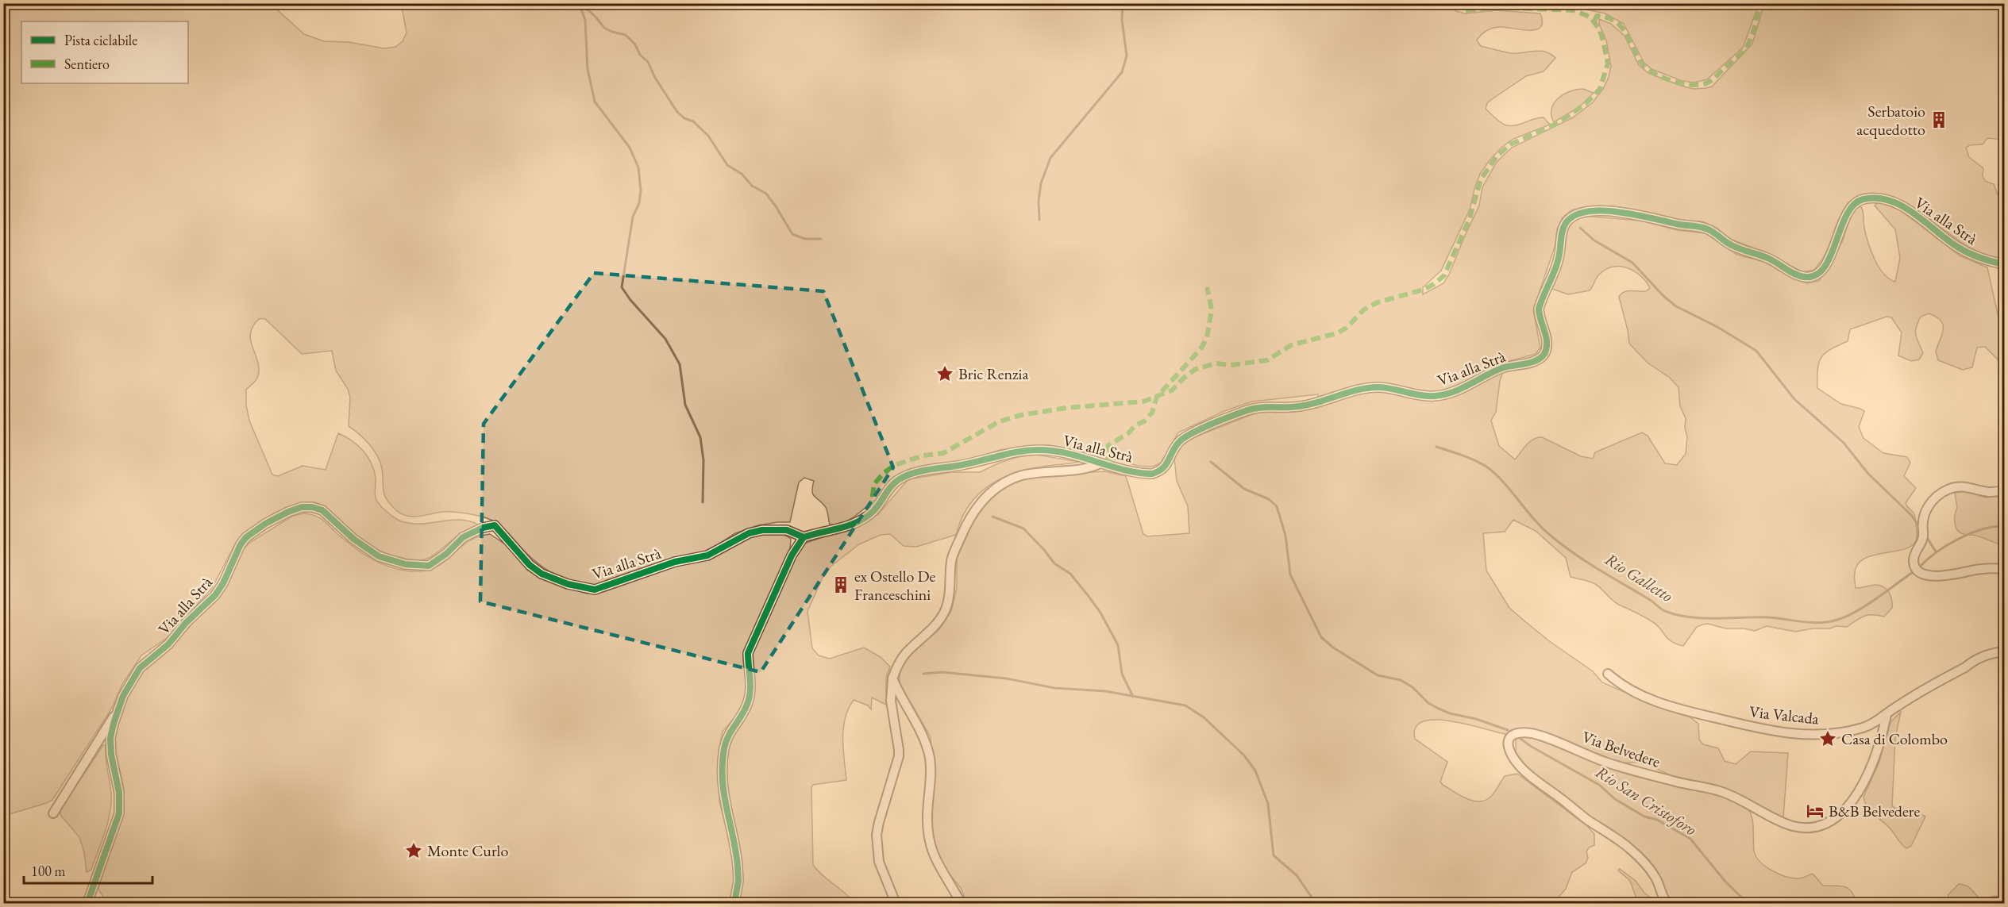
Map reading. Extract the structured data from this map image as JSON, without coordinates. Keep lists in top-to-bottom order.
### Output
{
  "streets": {
    "street": ["Via alla Strà", "Via Valcada", "Via Belvedere"]
  },
  "crossings": [
    ["Via Valcada", "Via Belvedere"]
  ],
  "water": ["Rio Galletto", "Rio San Cristoforo"],
  "places": {
    "building": ["Serbatoio acquedotto", "ex Ostello De Franceschini"],
    "place": ["Bric Renzia", "Casa di Colombo", "Monte Curlo"],
    "hotel": ["B&B Belvedere"]
  },
  "legend": ["Pista ciclabile", "Sentiero"],
  "scale_bar": "100 m"
}
